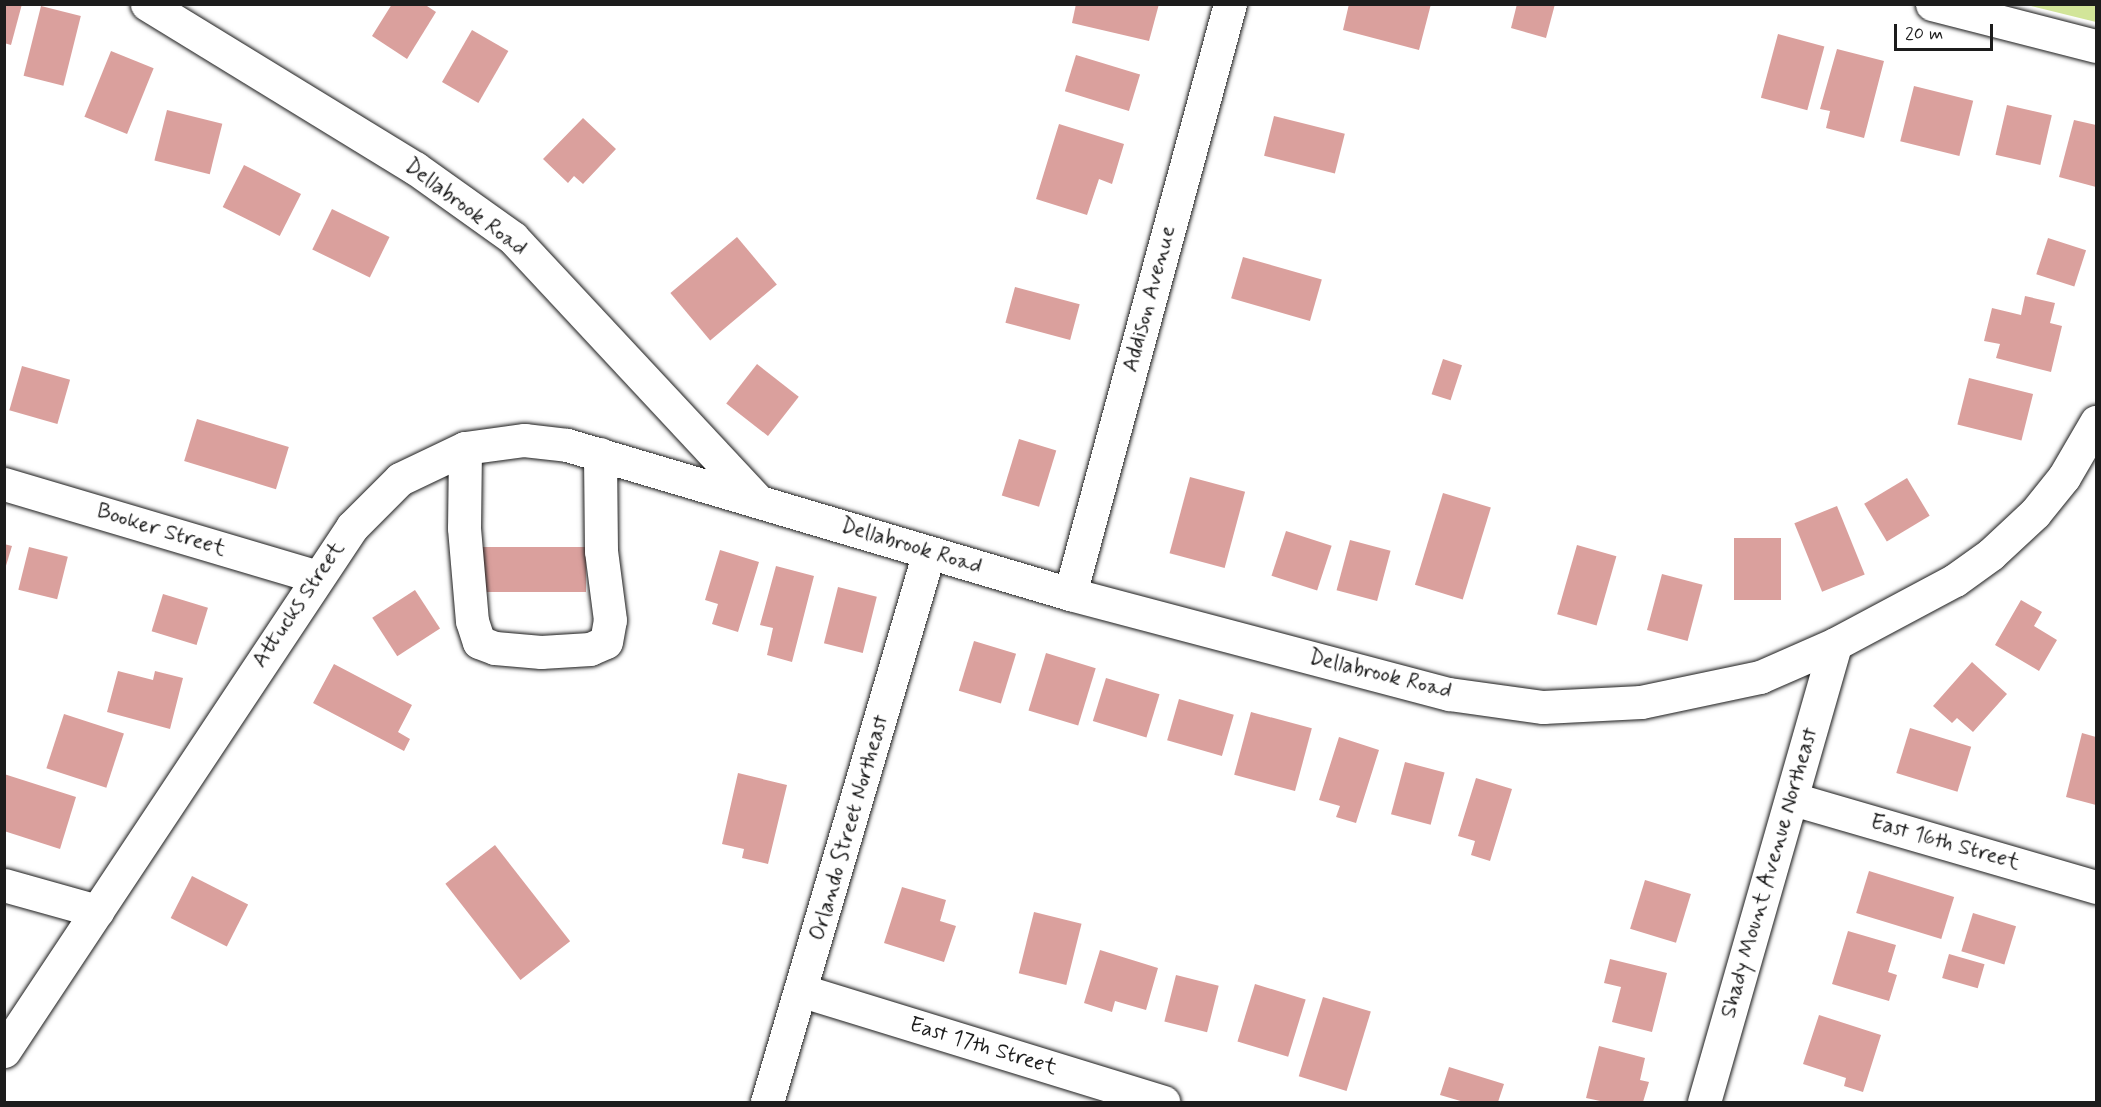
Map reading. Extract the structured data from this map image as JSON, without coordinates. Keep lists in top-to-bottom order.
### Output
{
  "streets": {
    "street": [
      "Dellabrook Road",
      "Addison Avenue",
      "Booker Street",
      "Attucks Street",
      "Orlando Street Northeast",
      "East 16th Street",
      "Shady Mount Avenue Northeast",
      "East 17th Street"
    ]
  },
  "crossings": [
    ["Dellabrook Road", "Addison Avenue"],
    ["Dellabrook Road", "Attucks Street"],
    ["Dellabrook Road", "Orlando Street Northeast"],
    ["Dellabrook Road", "Shady Mount Avenue Northeast"],
    ["Booker Street", "Attucks Street"],
    ["Orlando Street Northeast", "East 17th Street"],
    ["East 16th Street", "Shady Mount Avenue Northeast"]
  ],
  "scale_bar": "20 m"
}
